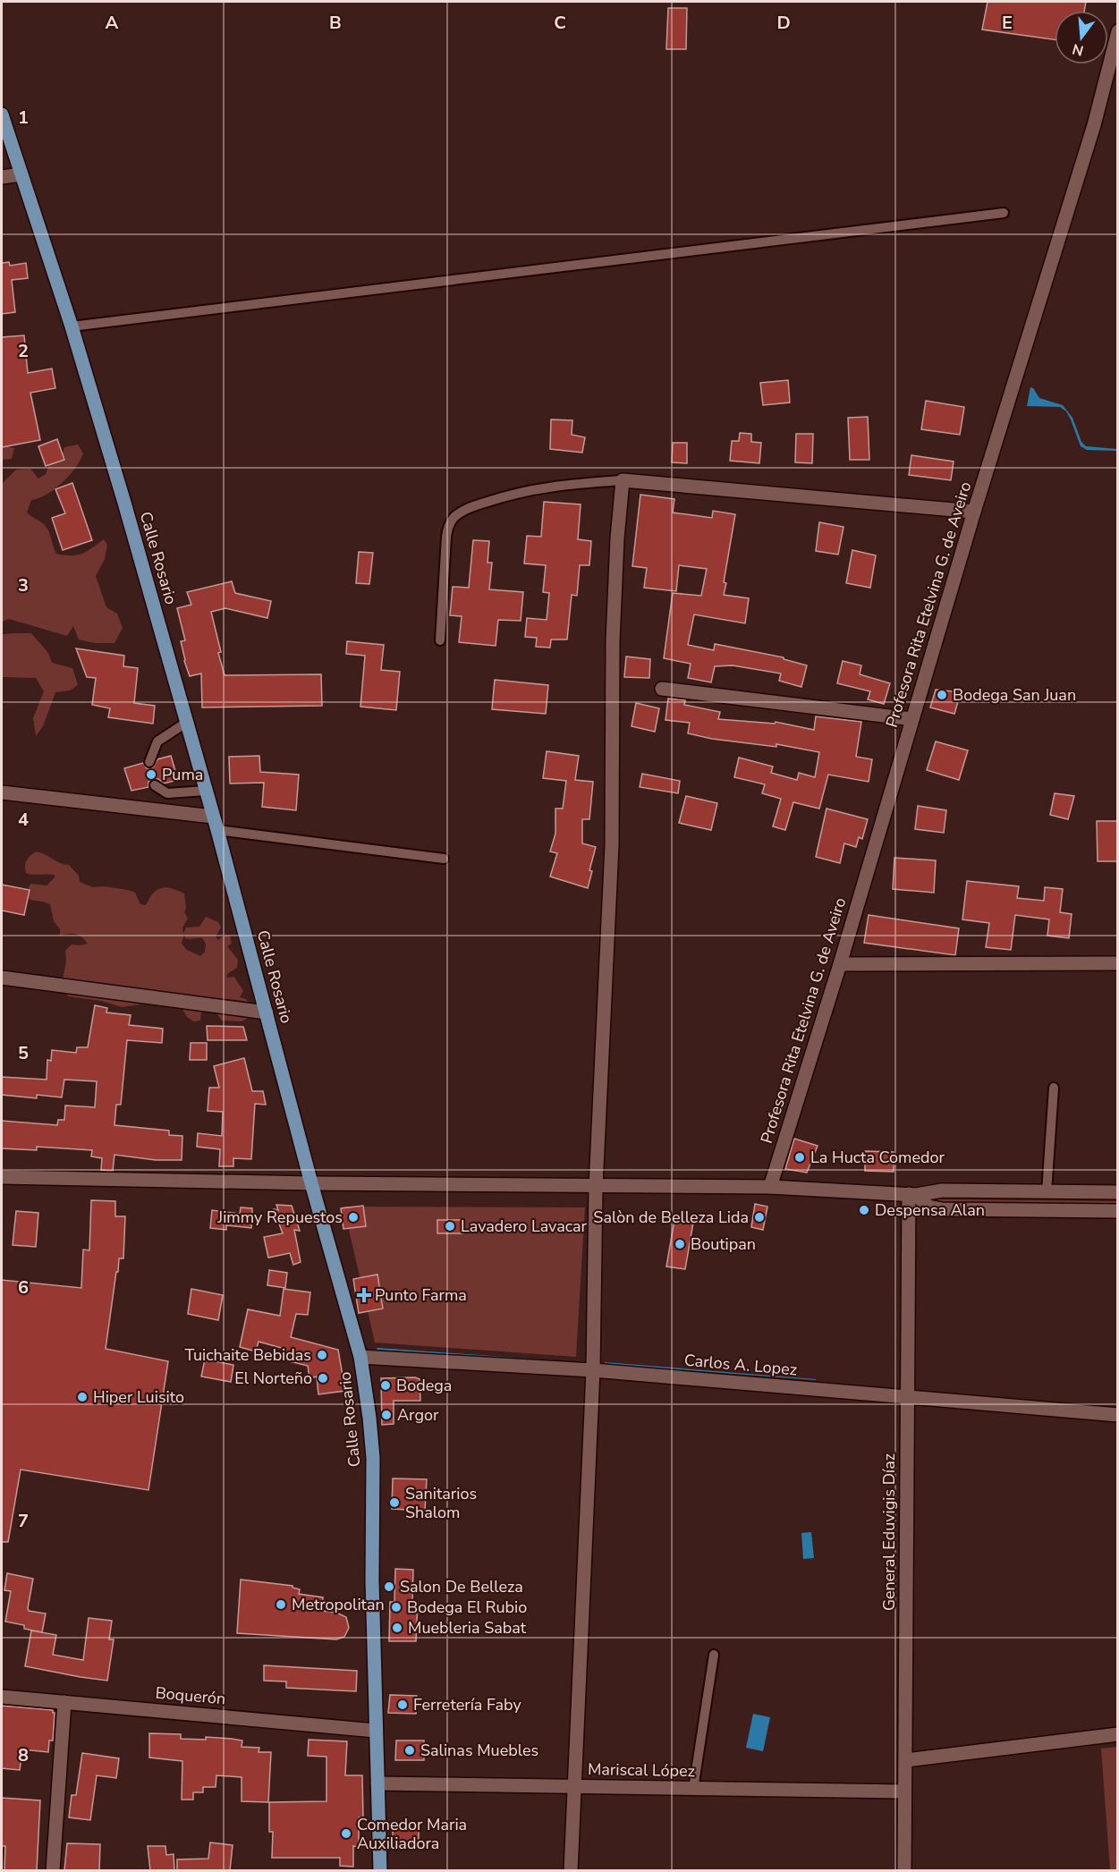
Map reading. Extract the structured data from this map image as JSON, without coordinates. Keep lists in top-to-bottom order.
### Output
{
  "streets": {
    "main road": ["Calle Rosario"],
    "street": [
      "Profesora Rita Etelvina G. de Aveiro",
      "Carlos A. Lopez",
      "General Eduvigis Díaz",
      "Boquerón",
      "Mariscal López"
    ]
  },
  "crossings": [
    ["Calle Rosario", "Carlos A. Lopez"],
    ["Calle Rosario", "Boquerón"],
    ["Calle Rosario", "Mariscal López"],
    ["Carlos A. Lopez", "General Eduvigis Díaz"],
    ["General Eduvigis Díaz", "Mariscal López"]
  ],
  "places": {
    "other": [
      "Bodega San Juan",
      "Puma",
      "La Hucta Comedor",
      "Despensa Alan",
      "Jimmy Repuestos",
      "Salòn de Belleza Lida",
      "Lavadero Lavacar",
      "Boutipan",
      "Tuichaite Bebidas",
      "El Norteño",
      "Bodega",
      "Hiper Luisito",
      "Argor",
      "Sanitarios Shalom",
      "Salon De Belleza",
      "Metropolitan",
      "Bodega El Rubio",
      "Muebleria Sabat",
      "Ferretería Faby",
      "Salinas Muebles",
      "Comedor Maria Auxiliadora"
    ],
    "health": ["Punto Farma"]
  },
  "north": "bottom",
  "grid": {
    "columns": [
      "A",
      "B",
      "C",
      "D",
      "E"
    ],
    "rows": [
      "1",
      "2",
      "3",
      "4",
      "5",
      "6",
      "7",
      "8"
    ]
  }
}
